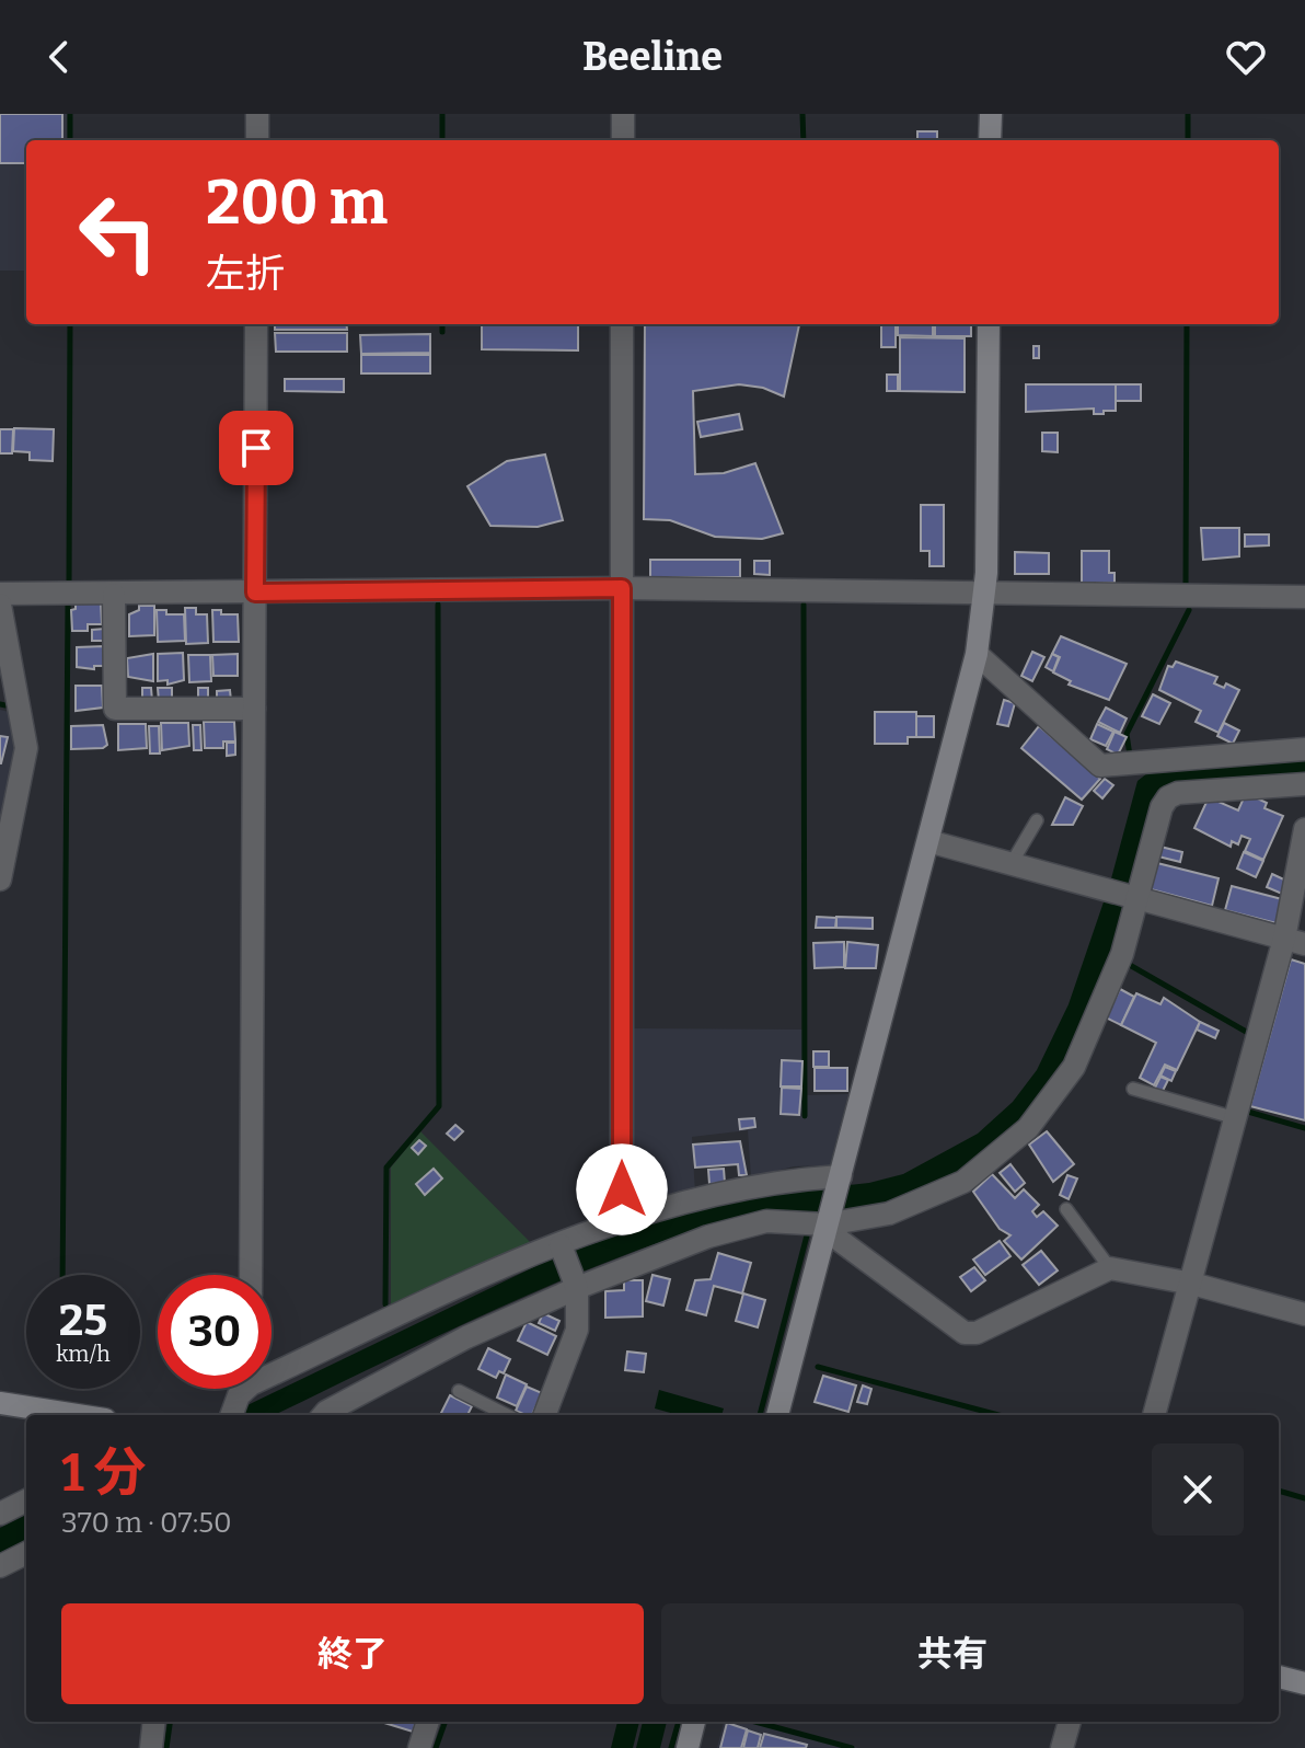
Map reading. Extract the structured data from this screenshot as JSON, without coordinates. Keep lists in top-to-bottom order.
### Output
{
  "page": {
    "header": "Beeline",
    "turn": ["200 m", "左折"],
    "speed": "25 km/h",
    "limit": "30",
    "heading": ["1 分", "370 m · 07:50"],
    "buttons": ["終了", "共有"]
  }
}
